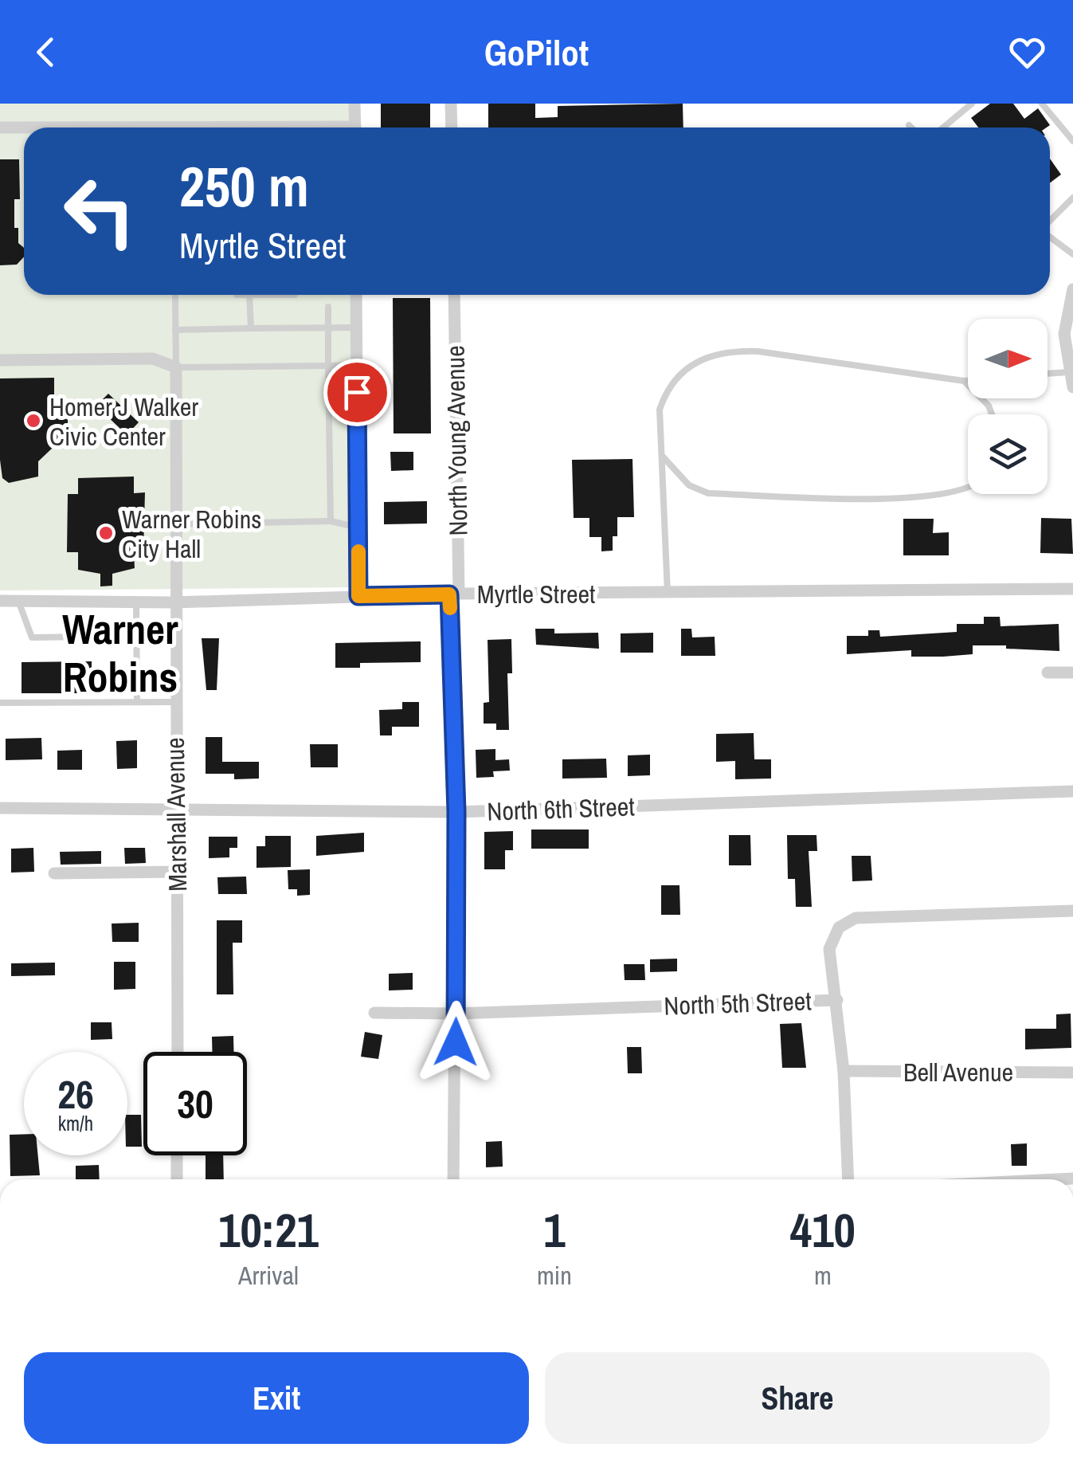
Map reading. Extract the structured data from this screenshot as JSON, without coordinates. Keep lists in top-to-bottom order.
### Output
{
  "streets": {
    "street": [
      "North Young Avenue",
      "Myrtle Street",
      "North 6th Street",
      "Marshall Avenue",
      "North 5th Street",
      "Bell Avenue"
    ]
  },
  "crossings": [
    ["North Young Avenue", "Myrtle Street"],
    ["North Young Avenue", "North 6th Street"],
    ["North Young Avenue", "North 5th Street"],
    ["Myrtle Street", "Marshall Avenue"],
    ["North 6th Street", "Marshall Avenue"]
  ],
  "districts": ["Warner Robins"],
  "places": ["Homer J Walker Civic Center", "Warner Robins City Hall"],
  "north": "right",
  "page": {
    "header": "GoPilot",
    "turn": ["250 m", "Myrtle Street"],
    "speed": "26 km/h",
    "limit": "30",
    "eta": [
      "10:21",
      "Arrival",
      "1",
      "min",
      "410",
      "m"
    ],
    "buttons": ["Exit", "Share"]
  }
}
